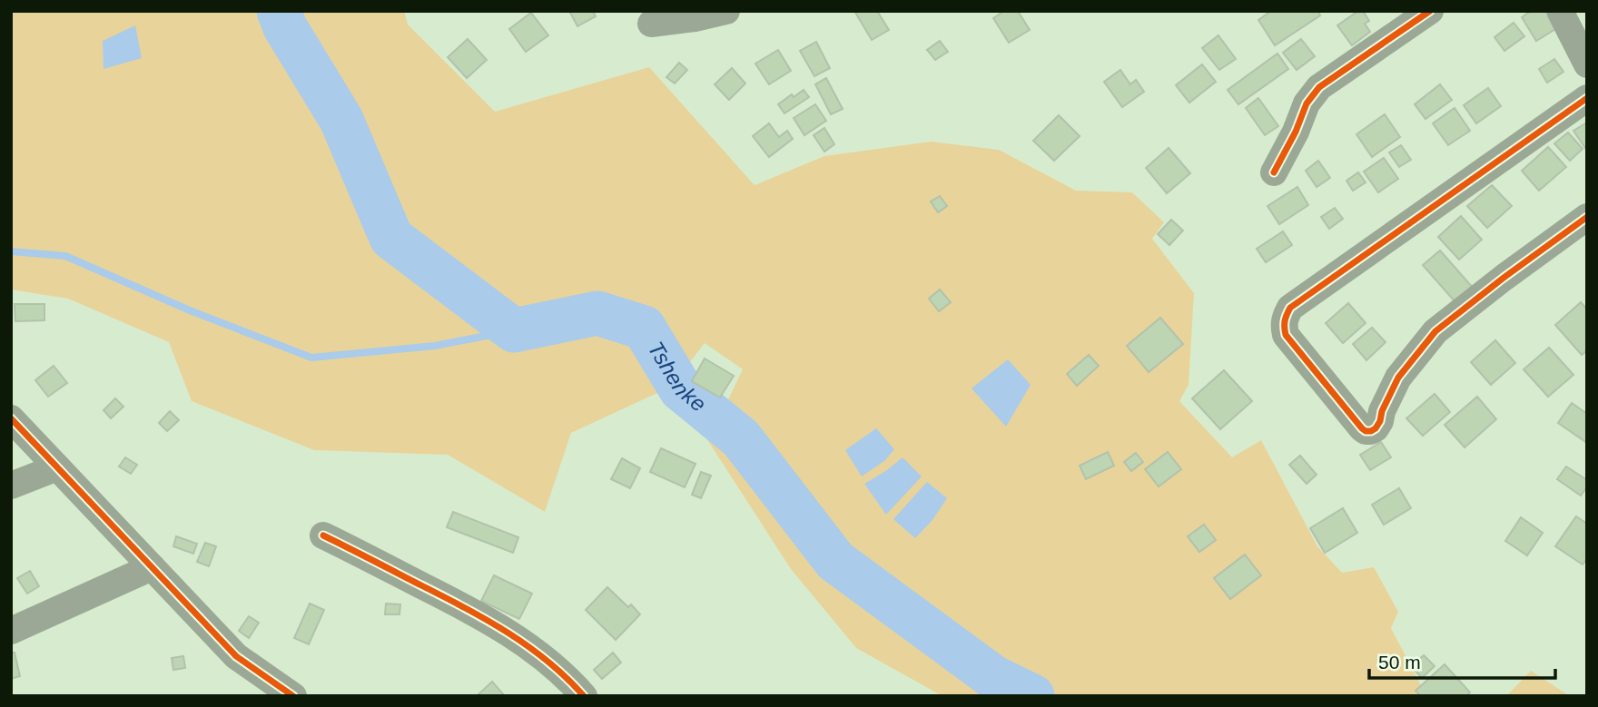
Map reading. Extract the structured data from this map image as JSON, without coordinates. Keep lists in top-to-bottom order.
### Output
{
  "water": ["Tshenke"],
  "scale_bar": "50 m"
}
